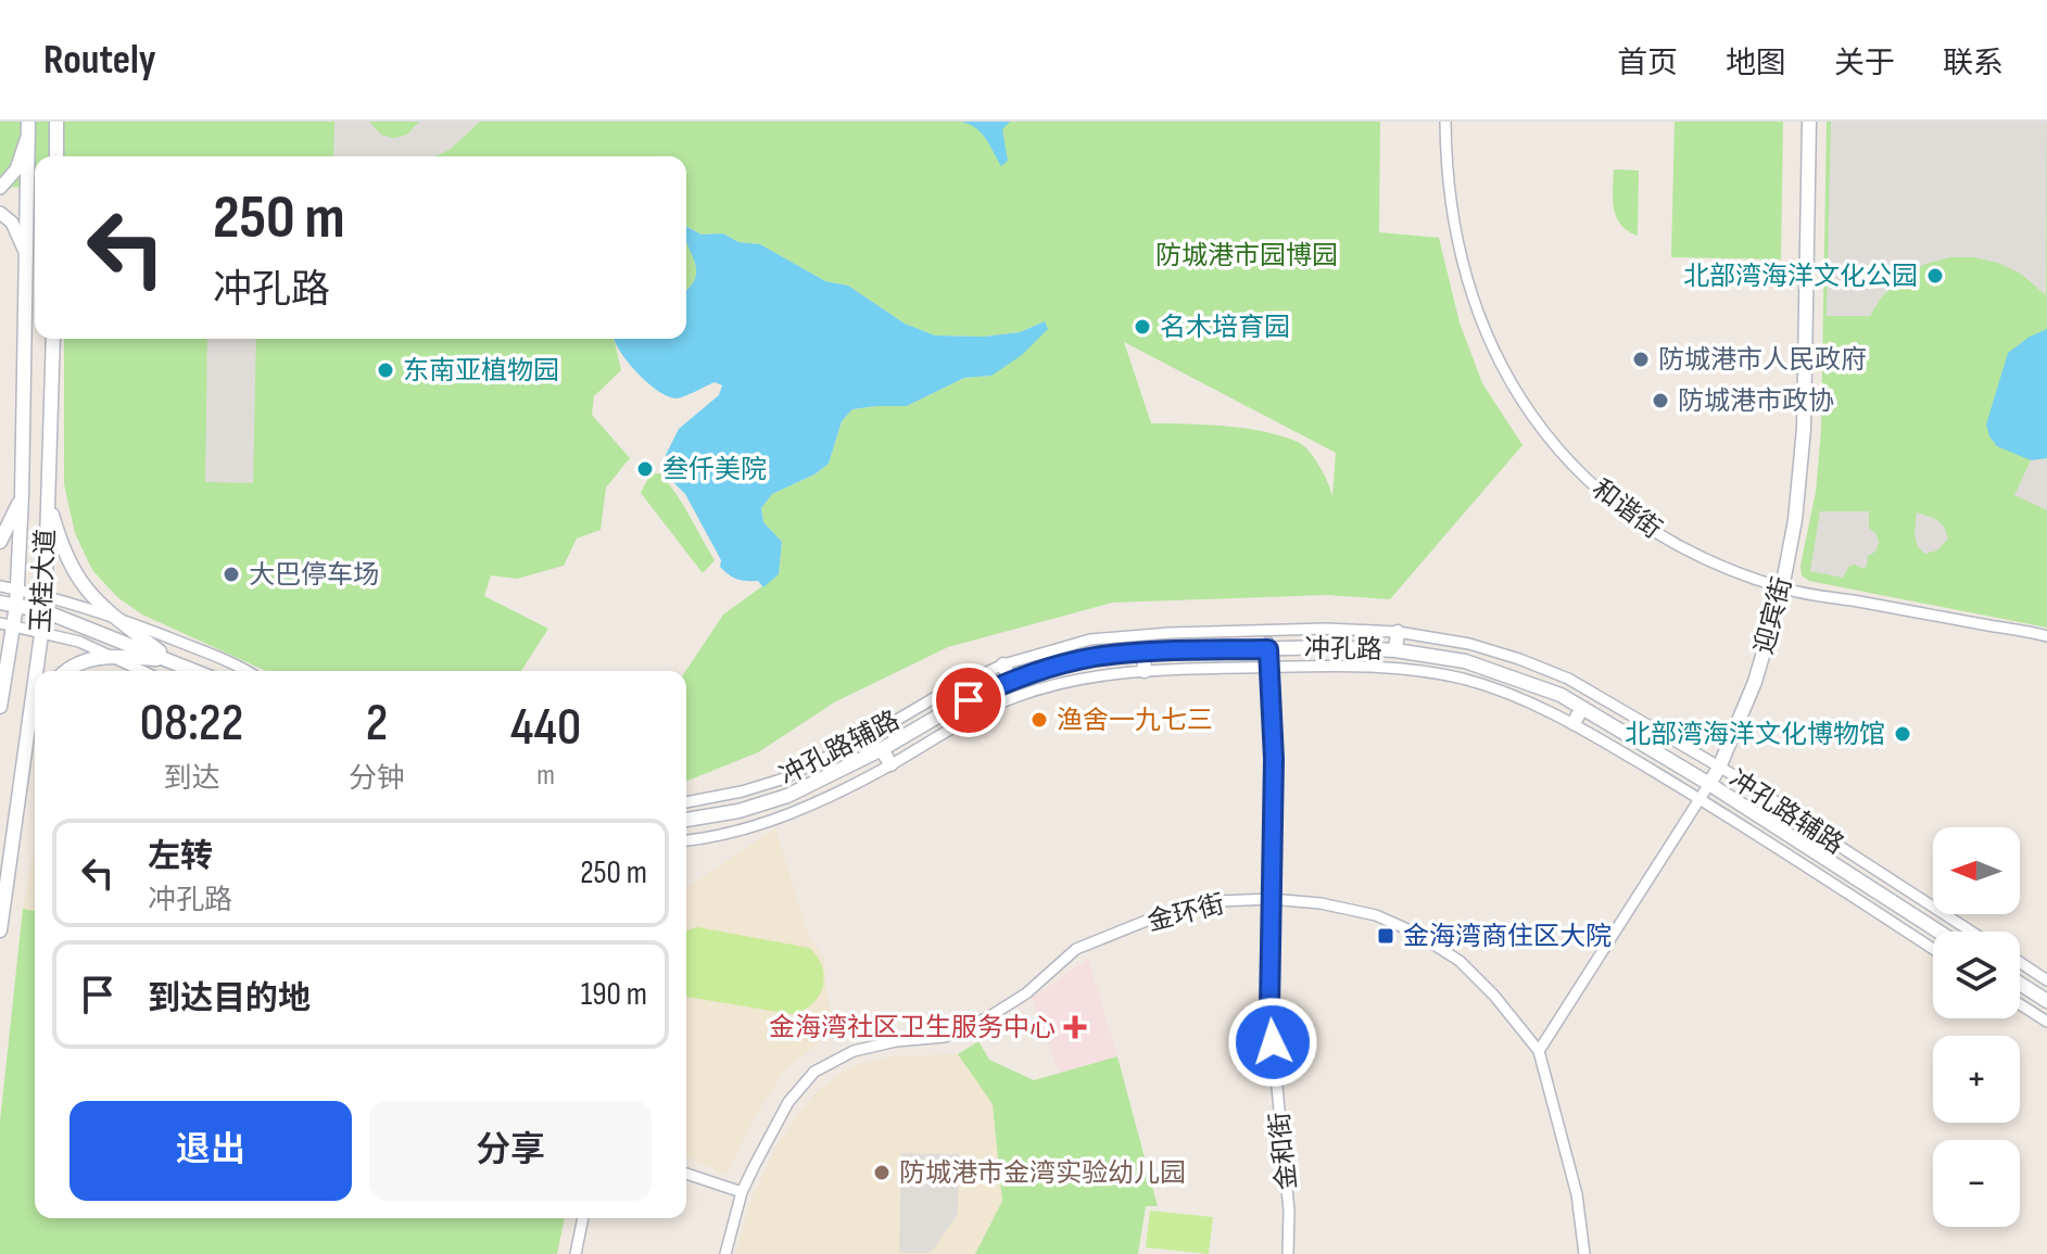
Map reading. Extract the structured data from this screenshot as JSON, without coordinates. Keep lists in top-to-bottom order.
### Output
{
  "streets": {
    "main road": ["玉桂大道", "迎宾街", "冲孔路"],
    "street": [
      "和谐街",
      "冲孔路辅路",
      "金环街",
      "金和街"
    ]
  },
  "crossings": [
    ["和谐街", "迎宾街"],
    ["迎宾街", "冲孔路"],
    ["迎宾街", "冲孔路辅路"],
    ["迎宾街", "金环街"],
    ["冲孔路", "金和街"],
    ["冲孔路辅路", "金和街"],
    ["金环街", "金和街"]
  ],
  "parks": ["防城港市园博园"],
  "places": {
    "other": [
      "北部湾海洋文化公园",
      "名木培育园",
      "防城港市人民政府",
      "东南亚植物园",
      "防城港市政协",
      "叁仟美院",
      "大巴停车场",
      "渔舍一九七三",
      "北部湾海洋文化博物馆",
      "防城港市金湾实验幼儿园"
    ],
    "transit": ["金海湾商住区大院"],
    "health": ["金海湾社区卫生服务中心"]
  },
  "north": "left",
  "page": {
    "header": "Routely",
    "nav": [
      "首页",
      "地图",
      "关于",
      "联系"
    ],
    "turn": ["250 m", "冲孔路"],
    "eta": [
      "08:22",
      "到达",
      "2",
      "分钟",
      "440",
      "m"
    ],
    "list": [
      {
        "name": "左转",
        "note": "冲孔路",
        "value": "250 m"
      },
      {
        "name": "到达目的地",
        "value": "190 m"
      }
    ],
    "map_buttons": ["+", "−"],
    "buttons": ["退出", "分享"]
  }
}
